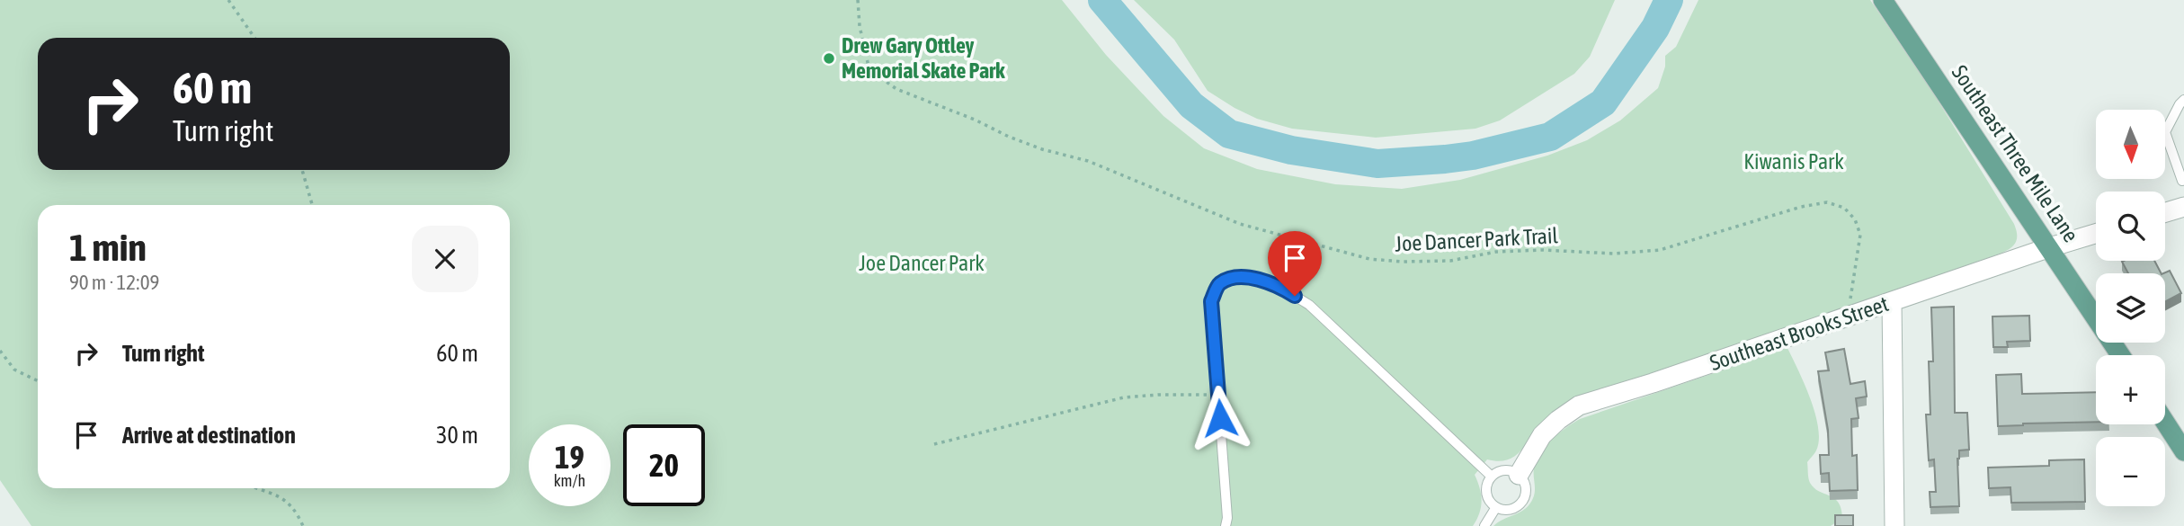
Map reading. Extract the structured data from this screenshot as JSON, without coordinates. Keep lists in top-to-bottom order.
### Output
{
  "streets": {
    "main road": ["Southeast Three Mile Lane"],
    "street": ["Southeast Brooks Street"],
    "path": ["Joe Dancer Park Trail"]
  },
  "crossings": [
    ["Southeast Three Mile Lane", "Southeast Brooks Street"],
    ["Joe Dancer Park Trail", "Southeast Brooks Street"]
  ],
  "parks": ["Kiwanis Park", "Joe Dancer Park"],
  "places": ["Drew Gary Ottley Memorial Skate Park"],
  "north": "bottom",
  "page": {
    "turn": ["60 m", "Turn right"],
    "map_buttons": ["+", "−"],
    "heading": ["1 min", "90 m · 12:09"],
    "list": [
      {
        "name": "Turn right",
        "value": "60 m"
      },
      {
        "name": "Arrive at destination",
        "value": "30 m"
      }
    ],
    "speed": "19 km/h",
    "limit": "20"
  }
}
